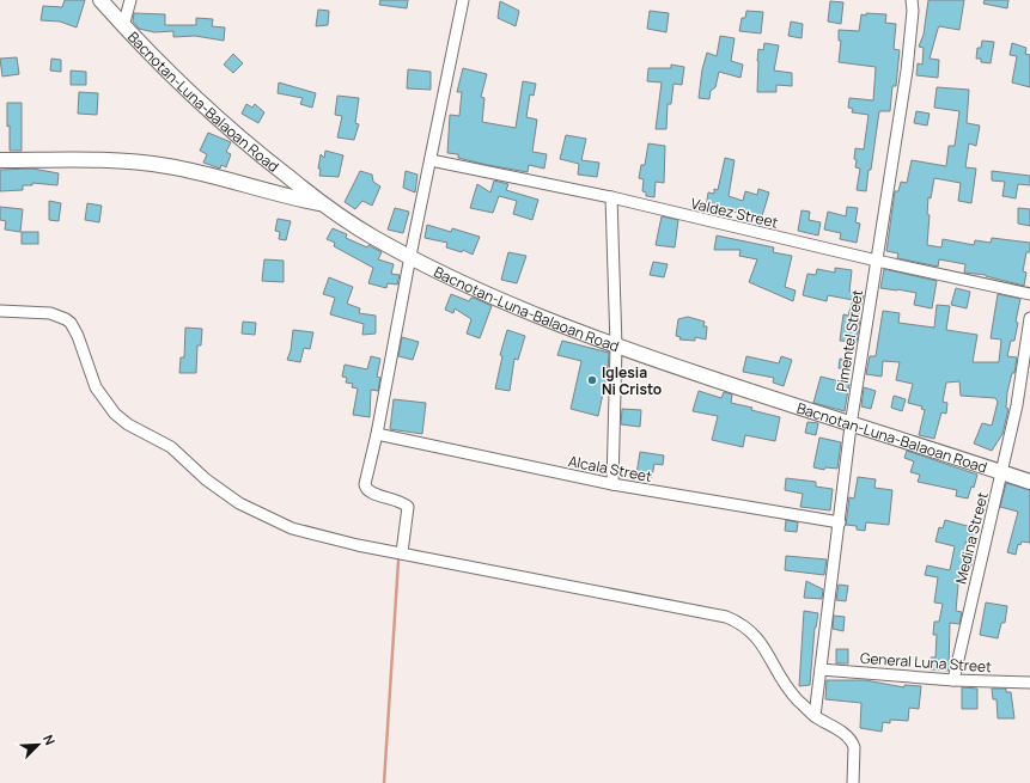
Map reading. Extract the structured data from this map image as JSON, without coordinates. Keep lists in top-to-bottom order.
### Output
{
  "streets": {
    "main road": ["Bacnotan-Luna-Balaoan Road"],
    "street": [
      "Valdez Street",
      "Pimentel Street",
      "Alcala Street",
      "Medina Street",
      "General Luna Street"
    ]
  },
  "crossings": [
    ["Bacnotan-Luna-Balaoan Road", "Pimentel Street"],
    ["Bacnotan-Luna-Balaoan Road", "Medina Street"],
    ["Valdez Street", "Pimentel Street"],
    ["Pimentel Street", "Alcala Street"],
    ["Pimentel Street", "General Luna Street"],
    ["Medina Street", "General Luna Street"]
  ],
  "places": ["Iglesia Ni Cristo"],
  "north": "top right"
}
